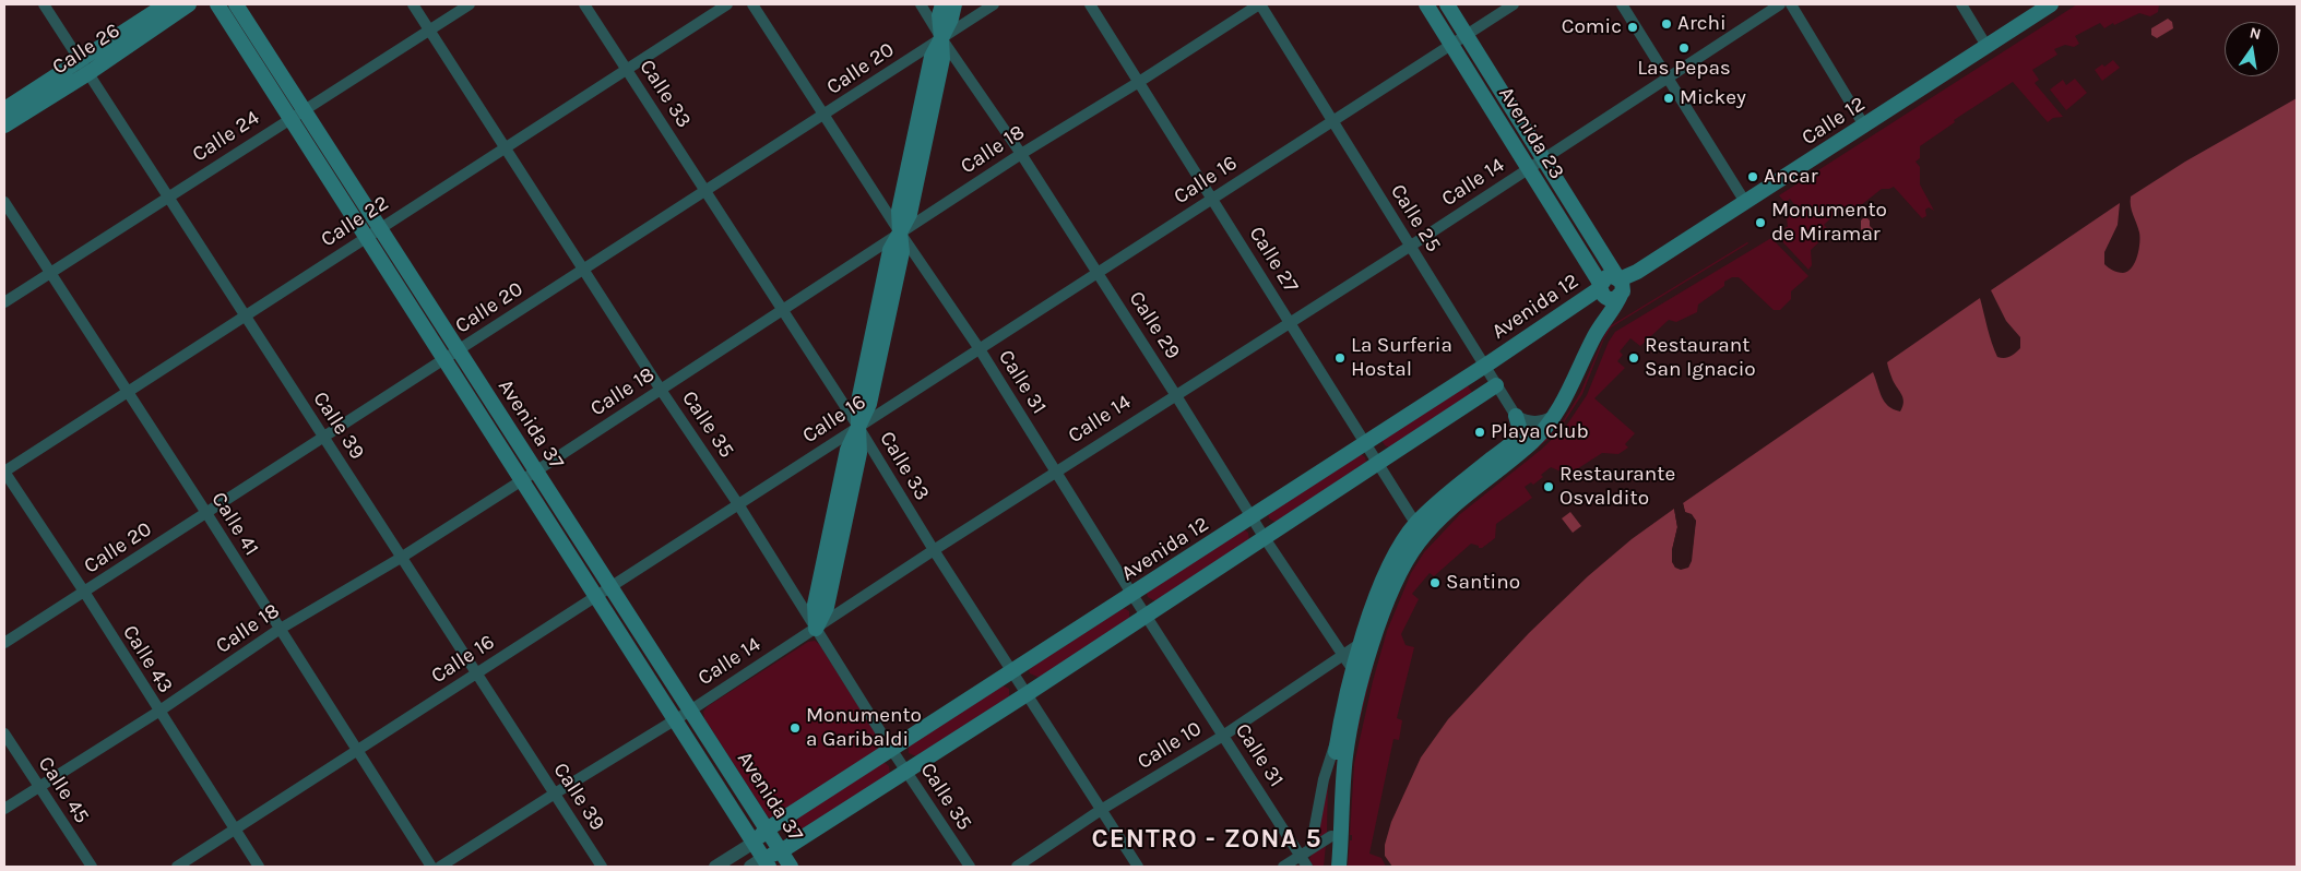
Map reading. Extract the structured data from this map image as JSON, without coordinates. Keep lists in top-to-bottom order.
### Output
{
  "streets": {
    "main road": [
      "Calle 26",
      "Calle 12",
      "Avenida 23",
      "Avenida 12",
      "Avenida 37"
    ],
    "street": [
      "Calle 20",
      "Calle 33",
      "Calle 24",
      "Calle 18",
      "Calle 16",
      "Calle 14",
      "Calle 25",
      "Calle 22",
      "Calle 27",
      "Calle 29",
      "Calle 31",
      "Calle 35",
      "Calle 39",
      "Calle 41",
      "Calle 43",
      "Calle 10",
      "Calle 45"
    ]
  },
  "crossings": [
    ["Calle 26", "Calle 39"],
    ["Calle 20", "Calle 33"],
    ["Calle 20", "Calle 29"],
    ["Calle 20", "Calle 31"],
    ["Calle 20", "Avenida 37"],
    ["Calle 20", "Calle 35"],
    ["Calle 20", "Calle 39"],
    ["Calle 20", "Calle 41"],
    ["Calle 20", "Calle 43"],
    ["Calle 33", "Calle 18"],
    ["Calle 33", "Calle 16"],
    ["Calle 33", "Calle 14"],
    ["Calle 33", "Calle 22"],
    ["Calle 33", "Avenida 12"],
    ["Calle 33", "Calle 10"],
    ["Calle 12", "Avenida 23"],
    ["Avenida 23", "Calle 16"],
    ["Avenida 23", "Calle 14"],
    ["Avenida 23", "Avenida 12"],
    ["Calle 24", "Avenida 37"],
    ["Calle 24", "Calle 35"],
    ["Calle 24", "Calle 39"],
    ["Calle 24", "Calle 41"],
    ["Calle 18", "Calle 25"],
    ["Calle 18", "Calle 27"],
    ["Calle 18", "Calle 29"],
    ["Calle 18", "Calle 31"],
    ["Calle 18", "Avenida 37"],
    ["Calle 18", "Calle 35"],
    ["Calle 18", "Calle 39"],
    ["Calle 18", "Calle 41"],
    ["Calle 18", "Calle 43"],
    ["Calle 18", "Calle 45"],
    ["Calle 16", "Calle 25"],
    ["Calle 16", "Calle 27"],
    ["Calle 16", "Calle 29"],
    ["Calle 16", "Calle 31"],
    ["Calle 16", "Avenida 37"],
    ["Calle 16", "Calle 35"],
    ["Calle 16", "Calle 39"],
    ["Calle 16", "Calle 41"],
    ["Calle 16", "Calle 43"],
    ["Calle 14", "Calle 25"],
    ["Calle 14", "Calle 27"],
    ["Calle 14", "Calle 29"],
    ["Calle 14", "Calle 31"],
    ["Calle 14", "Avenida 37"],
    ["Calle 14", "Calle 35"],
    ["Calle 14", "Calle 39"],
    ["Calle 25", "Avenida 12"],
    ["Calle 22", "Avenida 37"],
    ["Calle 22", "Calle 35"],
    ["Calle 22", "Calle 39"],
    ["Calle 22", "Calle 41"],
    ["Calle 22", "Calle 43"],
    ["Calle 27", "Avenida 12"],
    ["Avenida 12", "Calle 29"],
    ["Avenida 12", "Calle 31"],
    ["Avenida 12", "Avenida 37"],
    ["Avenida 12", "Calle 35"],
    ["Calle 29", "Calle 10"],
    ["Calle 31", "Calle 10"]
  ],
  "districts": ["CENTRO - ZONA 5"],
  "places": [
    "Archi",
    "Comic",
    "Las Pepas",
    "Mickey",
    "Ancar",
    "Monumento de Miramar",
    "La Surferia Hostal",
    "Restaurant San Ignacio",
    "Playa Club",
    "Restaurante Osvaldito",
    "Santino",
    "Monumento a Garibaldi"
  ],
  "north": "top"
}
